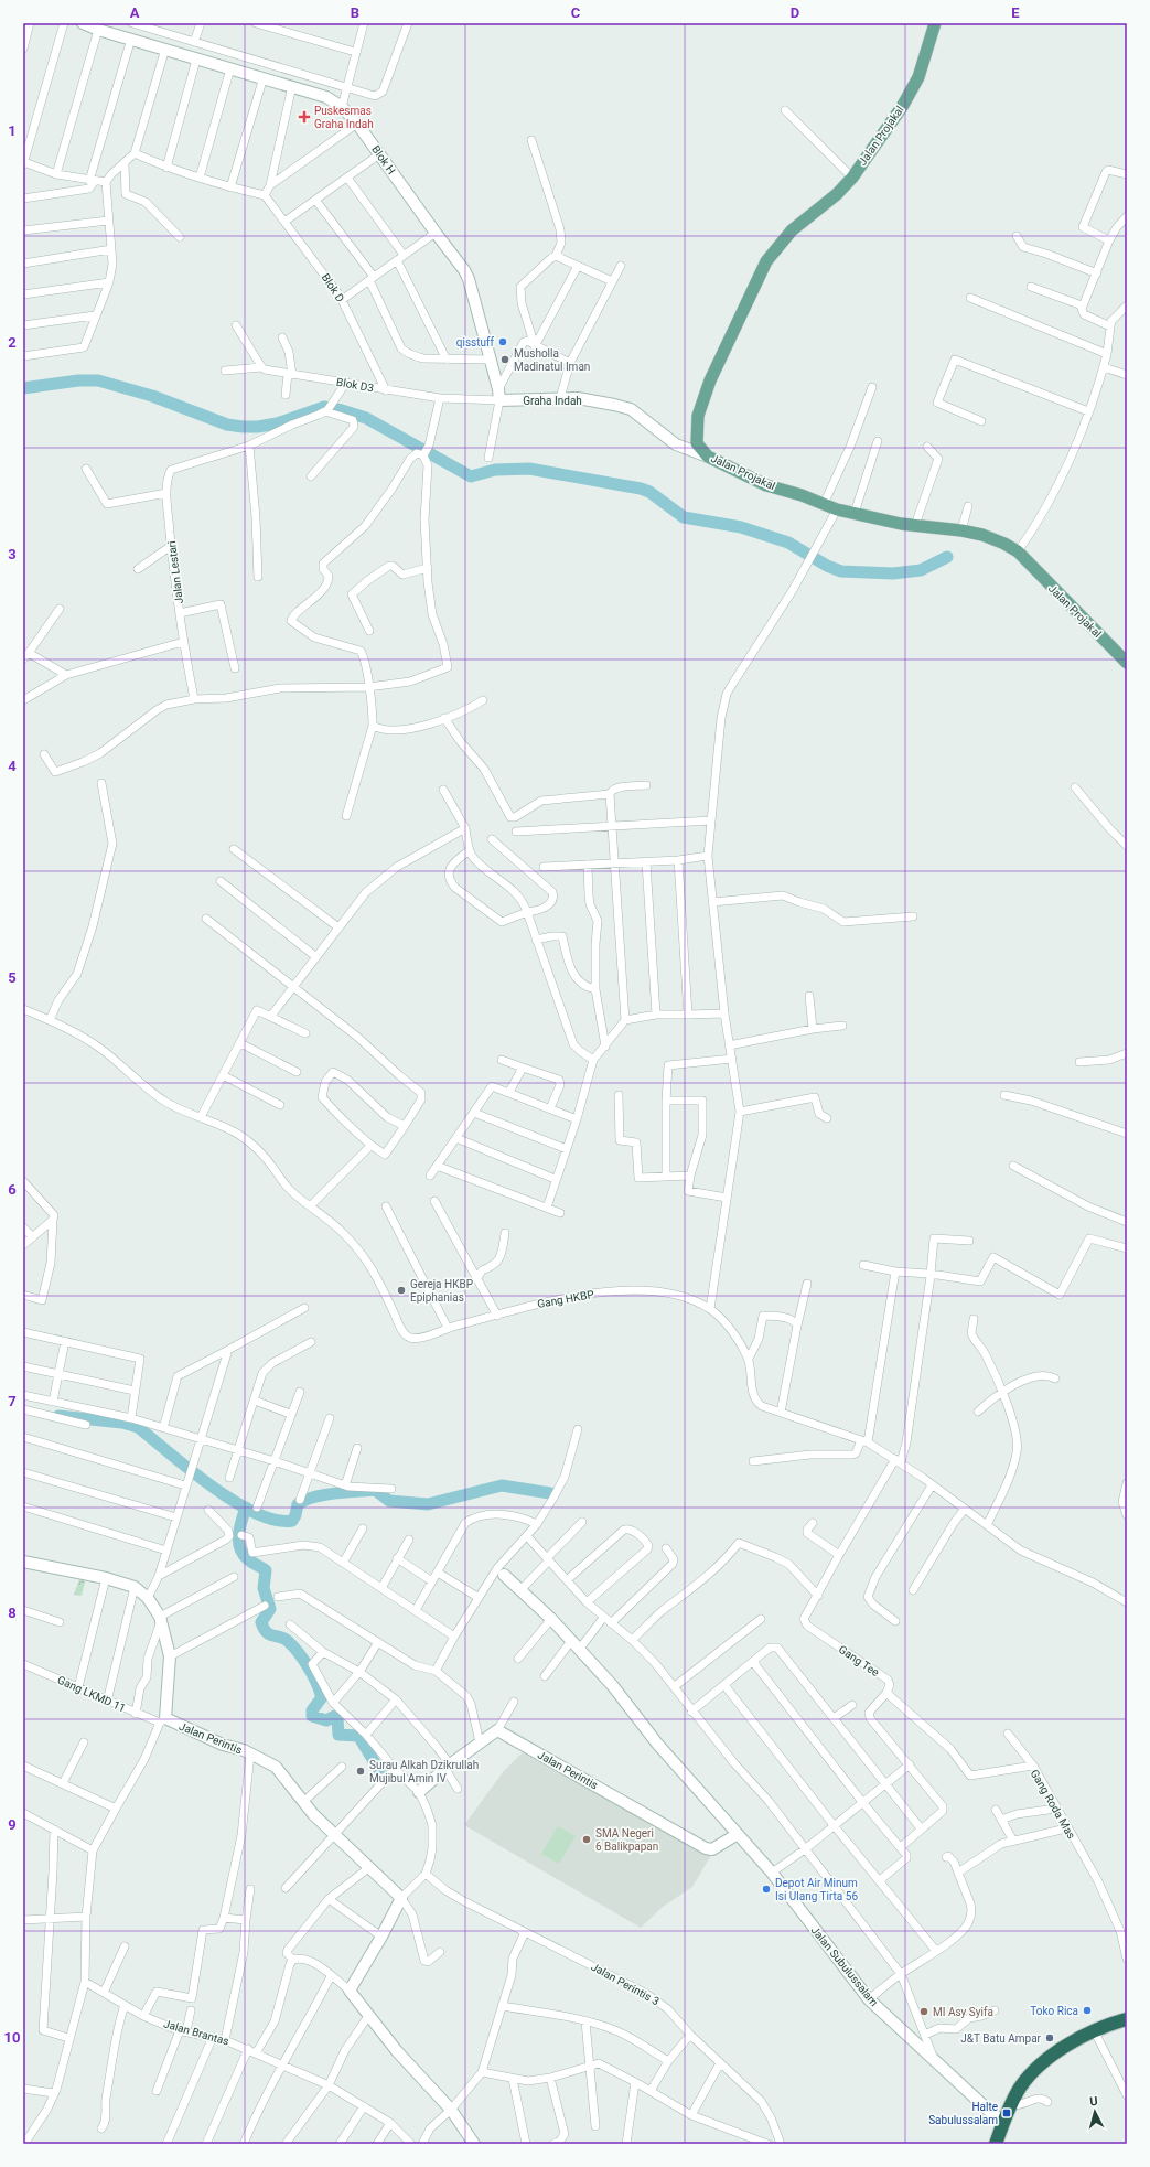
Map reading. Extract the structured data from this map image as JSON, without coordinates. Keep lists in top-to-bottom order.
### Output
{
  "streets": {
    "main road": ["Jalan Projakal"],
    "street": [
      "Blok H",
      "Blok D",
      "Blok D3",
      "Graha Indah",
      "Jalan Lestari",
      "Gang HKBP",
      "Gang Tee",
      "Gang LKMD 11",
      "Jalan Perintis",
      "Gang Roda Mas",
      "Jalan Subulussalam",
      "Jalan Perintis 3",
      "Jalan Brantas"
    ]
  },
  "crossings": [
    ["Jalan Projakal", "Graha Indah"],
    ["Blok H", "Blok D3"],
    ["Blok H", "Graha Indah"],
    ["Blok D", "Blok D3"],
    ["Blok D3", "Graha Indah"],
    ["Gang Tee", "Gang Roda Mas"],
    ["Gang LKMD 11", "Jalan Perintis"],
    ["Jalan Perintis", "Jalan Subulussalam"]
  ],
  "places": {
    "health": ["Puskesmas Graha Indah"],
    "other": [
      "qisstuff",
      "Musholla Madinatul Iman",
      "Gereja HKBP Epiphanias",
      "Surau Alkah Dzikrullah Mujibul Amin IV",
      "SMA Negeri 6 Balikpapan",
      "Depot Air Minum Isi Ulang Tirta 56",
      "Toko Rica",
      "MI Asy Syifa",
      "J&T Batu Ampar"
    ],
    "transit": ["Halte Sabulussalam"]
  },
  "north": "top",
  "grid": {
    "columns": [
      "A",
      "B",
      "C",
      "D",
      "E"
    ],
    "rows": [
      "1",
      "2",
      "3",
      "4",
      "5",
      "6",
      "7",
      "8",
      "9",
      "10"
    ]
  }
}
